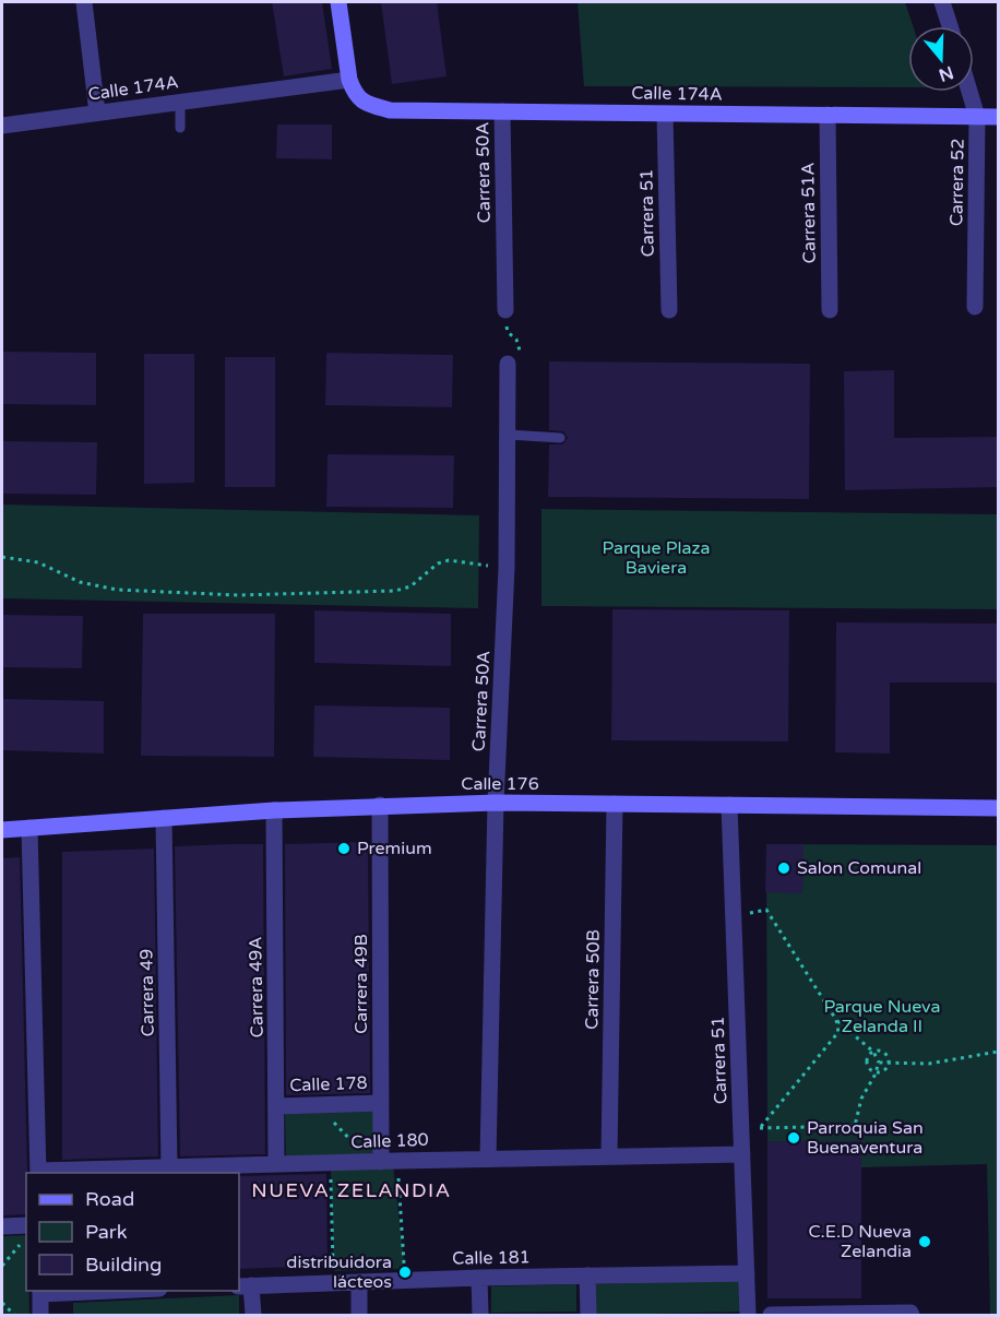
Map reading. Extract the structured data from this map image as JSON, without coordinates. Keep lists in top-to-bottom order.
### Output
{
  "streets": {
    "street": [
      "Calle 174A",
      "Carrera 50A",
      "Carrera 52",
      "Carrera 51",
      "Carrera 51A",
      "Calle 176",
      "Carrera 50B",
      "Carrera 49B",
      "Carrera 49A",
      "Carrera 49",
      "Calle 178",
      "Calle 180",
      "Calle 181"
    ]
  },
  "crossings": [
    ["Calle 174A", "Carrera 50A"],
    ["Calle 174A", "Carrera 52"],
    ["Calle 174A", "Carrera 51"],
    ["Calle 174A", "Carrera 51A"],
    ["Carrera 50A", "Calle 176"],
    ["Carrera 50A", "Calle 180"],
    ["Carrera 51", "Calle 176"],
    ["Carrera 51", "Calle 180"],
    ["Carrera 51", "Calle 181"],
    ["Calle 176", "Carrera 50B"],
    ["Calle 176", "Carrera 49B"],
    ["Calle 176", "Carrera 49A"],
    ["Calle 176", "Carrera 49"],
    ["Carrera 50B", "Calle 180"],
    ["Carrera 49B", "Calle 178"],
    ["Carrera 49B", "Calle 180"],
    ["Carrera 49A", "Calle 178"],
    ["Carrera 49A", "Calle 180"],
    ["Carrera 49", "Calle 180"]
  ],
  "districts": ["NUEVA ZELANDIA"],
  "parks": ["Parque Plaza Baviera", "Parque Nueva Zelanda II"],
  "places": [
    "Premium",
    "Salon Comunal",
    "Parroquia San Buenaventura",
    "C.E.D Nueva Zelandia",
    "distribuidora lácteos"
  ],
  "legend": ["Road", "Park", "Building"],
  "north": "bottom"
}
